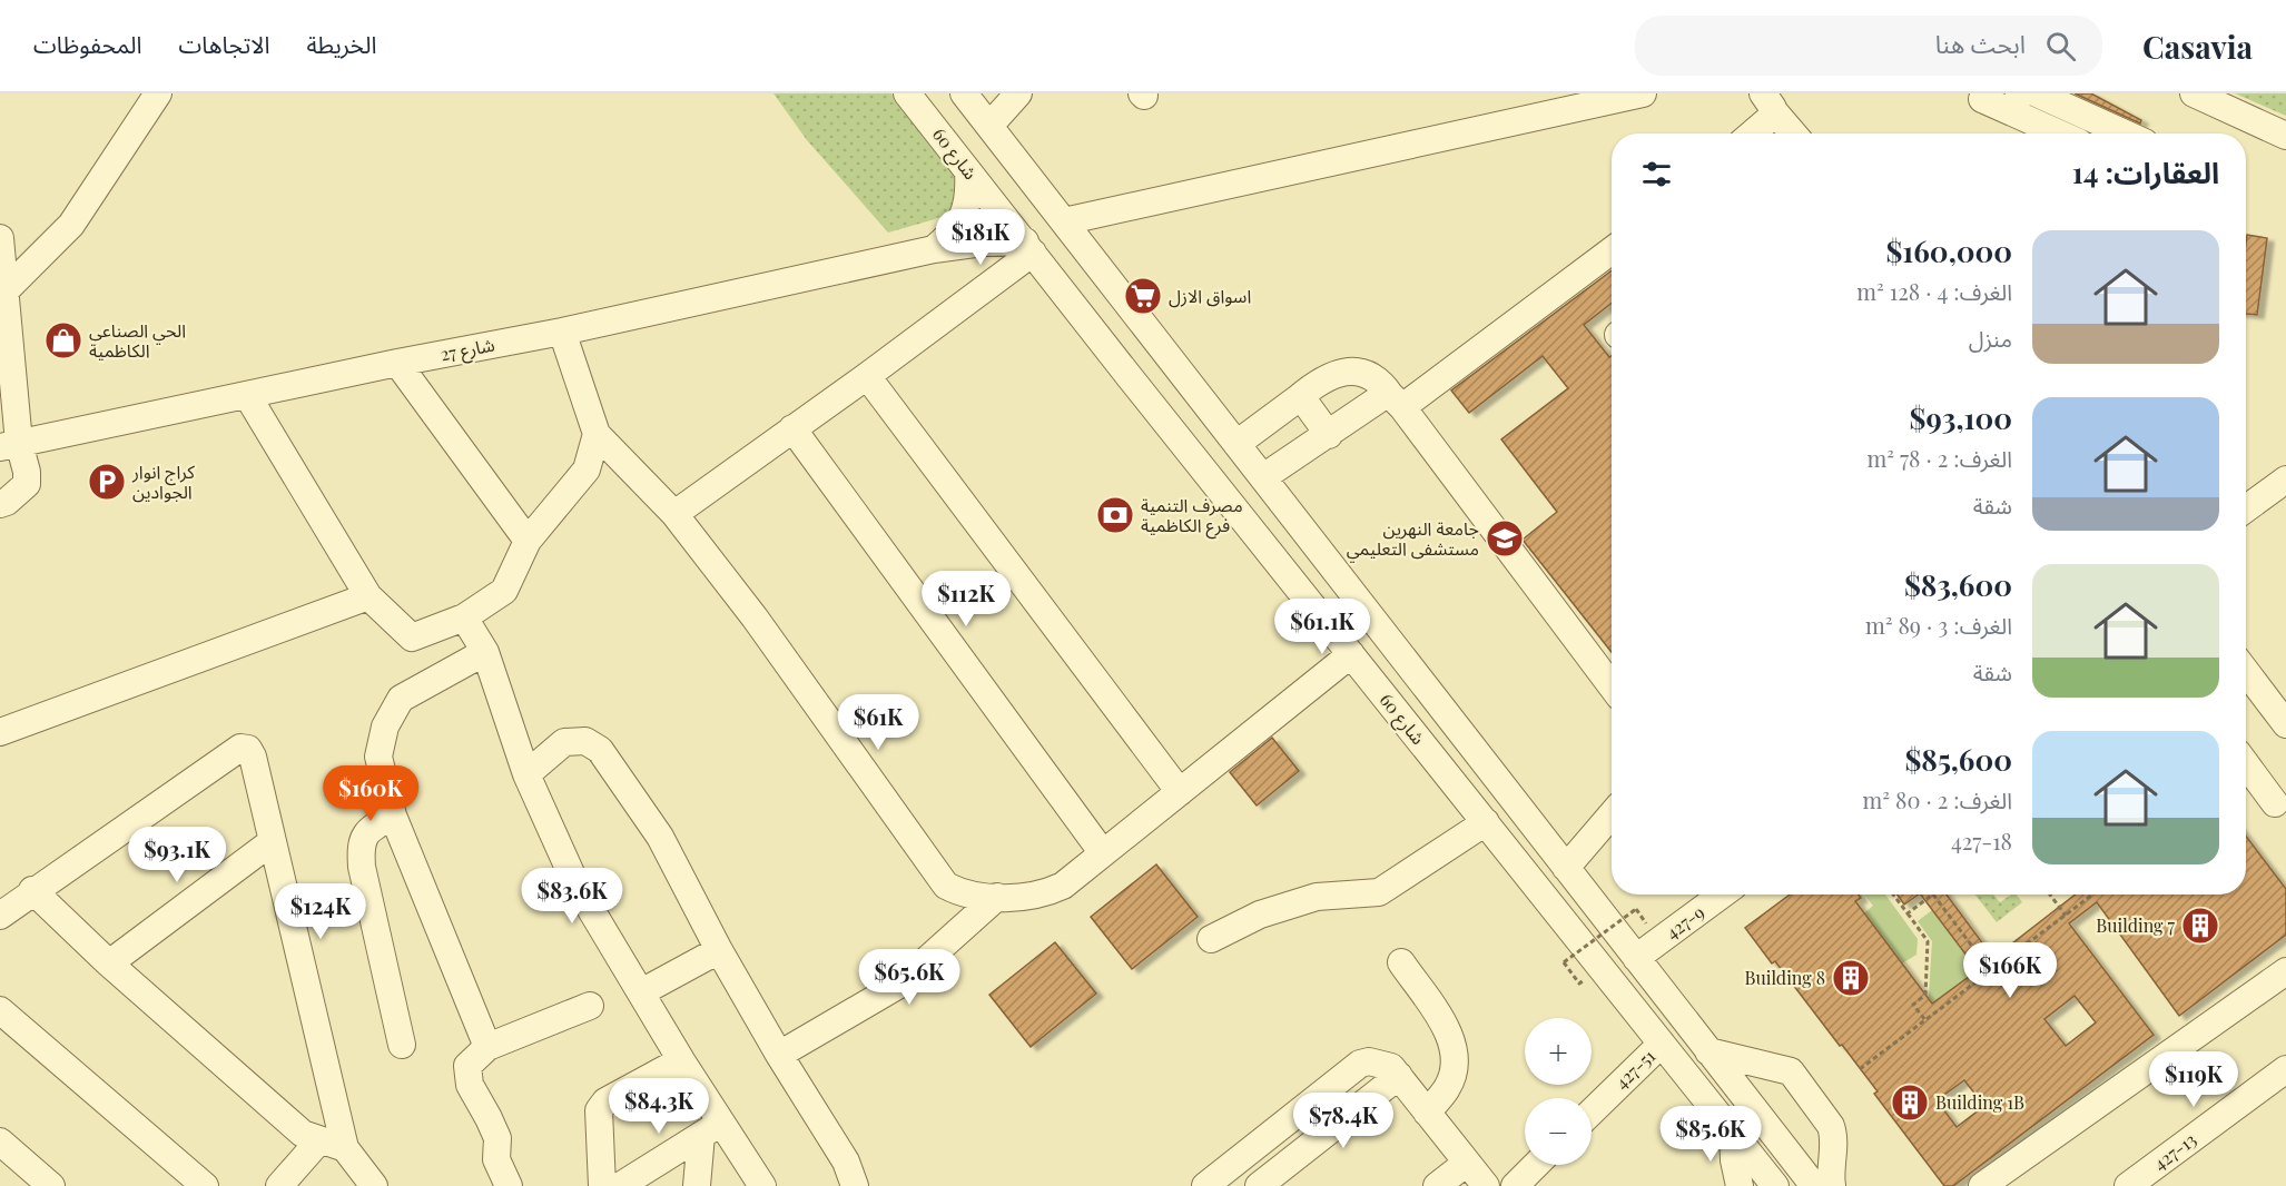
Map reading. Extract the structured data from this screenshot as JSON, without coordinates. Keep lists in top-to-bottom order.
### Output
{
  "streets": {
    "street": [
      "شارع 60",
      "شارع 27",
      "427-9",
      "427-51",
      "427-13"
    ]
  },
  "crossings": [
    ["شارع 60", "شارع 27"],
    ["شارع 60", "427-9"],
    ["شارع 60", "427-51"]
  ],
  "places": {
    "supermarket": ["اسواق الازل"],
    "shop": ["الحي الصناعي الكاظمية"],
    "parking": ["كراج انوار الجوادين"],
    "bank": ["مصرف التنمية فرع الكاظمية"],
    "school or university": ["جامعة النهرين مستشفى التعليمي"],
    "building": ["Building 7", "Building 8", "Building 1B"]
  },
  "page": {
    "header": "Casavia",
    "search": "ابحث هنا",
    "nav": ["الخريطة", "الاتجاهات", "المحفوظات"],
    "heading": "العقارات: 14",
    "price": [
      "$181K",
      "$112K",
      "$61.1K",
      "$61K",
      "$160K",
      "$93.1K",
      "$83.6K",
      "$124K",
      "$166K",
      "$65.6K",
      "$119K",
      "$84.3K",
      "$78.4K",
      "$85.6K"
    ],
    "list": [
      {
        "name": "$160,000",
        "note": "الغرف: 4 · 128 m² · منزل"
      },
      {
        "name": "$93,100",
        "note": "الغرف: 2 · 78 m² · شقة"
      },
      {
        "name": "$83,600",
        "note": "الغرف: 3 · 89 m² · شقة"
      },
      {
        "name": "$85,600",
        "note": "الغرف: 2 · 80 m² · 427-18"
      }
    ],
    "map_buttons": ["+", "−"]
  }
}
